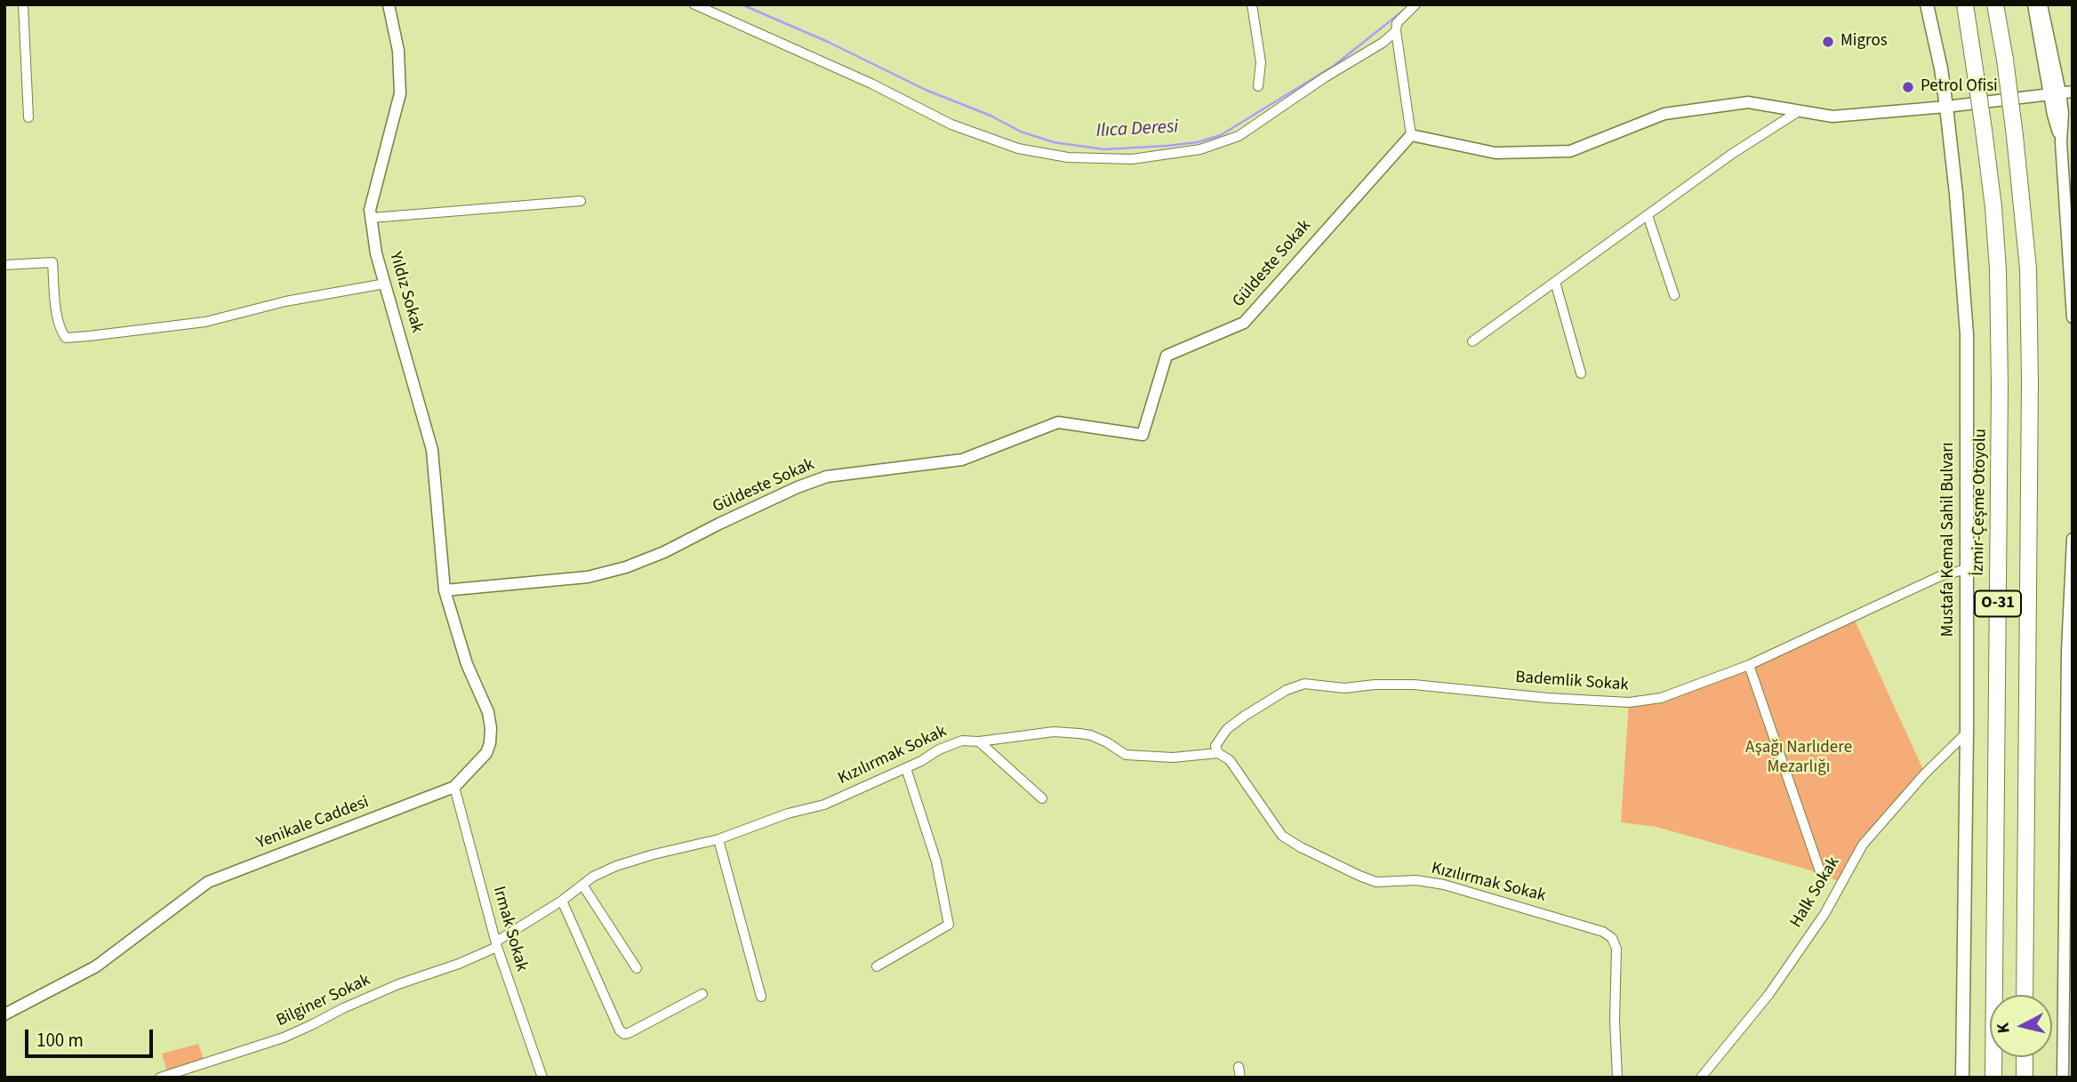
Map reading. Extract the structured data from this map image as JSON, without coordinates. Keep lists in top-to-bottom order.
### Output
{
  "streets": {
    "highway": ["İzmir-Çeşme Otoyolu", "O-31"],
    "main road": ["Mustafa Kemal Sahil Bulvarı"],
    "street": [
      "Güldeste Sokak",
      "Yıldız Sokak",
      "Bademlik Sokak",
      "Kızılırmak Sokak",
      "Yenikale Caddesi",
      "Halk Sokak",
      "Irmak Sokak",
      "Bilginer Sokak"
    ]
  },
  "crossings": [
    ["Güldeste Sokak", "Yıldız Sokak"],
    ["Güldeste Sokak", "Yenikale Caddesi"],
    ["Yıldız Sokak", "Yenikale Caddesi"],
    ["Mustafa Kemal Sahil Bulvarı", "Bademlik Sokak"],
    ["Mustafa Kemal Sahil Bulvarı", "Halk Sokak"],
    ["Bademlik Sokak", "Kızılırmak Sokak"],
    ["Kızılırmak Sokak", "Irmak Sokak"],
    ["Kızılırmak Sokak", "Bilginer Sokak"],
    ["Yenikale Caddesi", "Irmak Sokak"],
    ["Irmak Sokak", "Bilginer Sokak"]
  ],
  "water": ["Ilıca Deresi"],
  "parks": ["Aşağı Narlıdere Mezarlığı"],
  "places": ["Migros", "Petrol Ofisi"],
  "scale_bar": "100 m",
  "north": "left"
}
